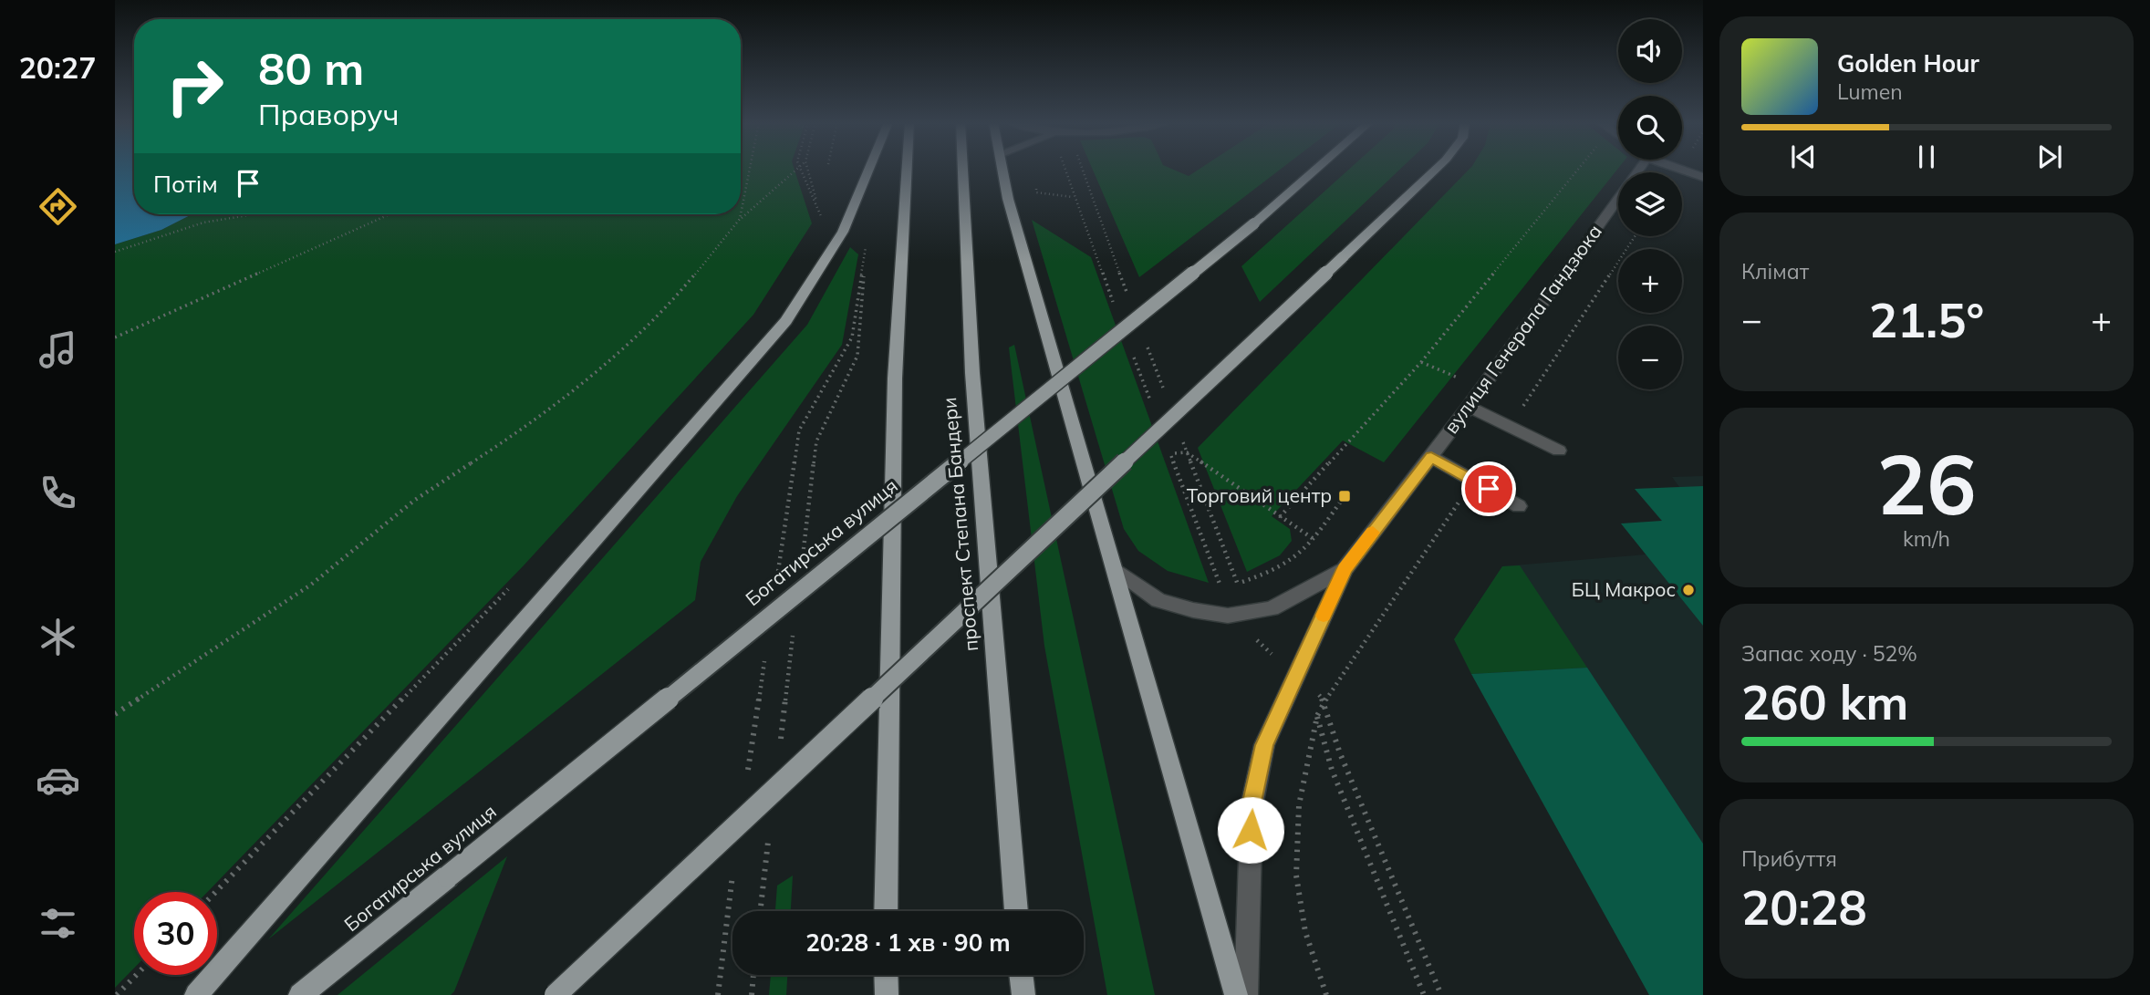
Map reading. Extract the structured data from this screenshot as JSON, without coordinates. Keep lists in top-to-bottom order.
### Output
{
  "streets": {
    "main road": ["проспект Степана Бандери", "Богатирська вулиця"],
    "street": ["вулиця Генерала Гандзюка"]
  },
  "places": {
    "transit": ["Торговий центр"],
    "other": ["БЦ Макрос"]
  },
  "page": {
    "tabs": "20:27",
    "map_buttons": ["+", "−"],
    "turn": ["80 m", "Праворуч"],
    "song": ["Golden Hour", "Lumen"],
    "then": "Потім",
    "tile": [
      "Клімат",
      ["26", "km/h"],
      ["Запас ходу · 52%", "260 km"],
      ["Прибуття", "20:28"]
    ],
    "heat": ["−", "21.5°", "+"],
    "limit": "30",
    "trip": "20:28 · 1 хв · 90 m"
  }
}
